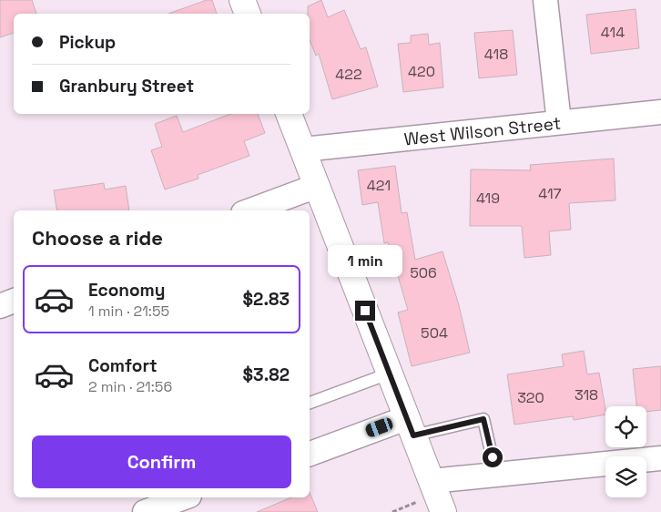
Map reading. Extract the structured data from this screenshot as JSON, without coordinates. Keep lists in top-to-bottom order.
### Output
{
  "streets": {
    "street": ["West Wilson Street"]
  },
  "house_numbers": [
    "414",
    "418",
    "420",
    "422",
    "421",
    "417",
    "419",
    "506",
    "504",
    "318",
    "320"
  ],
  "page": {
    "banner": ["Pickup", "Granbury Street"],
    "heading": "Choose a ride",
    "bubble": "1 min",
    "list": [
      {
        "name": "Economy",
        "note": "1 min · 21:55",
        "value": "$2.83"
      },
      {
        "name": "Comfort",
        "note": "2 min · 21:56",
        "value": "$3.82"
      }
    ],
    "buttons": "Confirm"
  }
}
